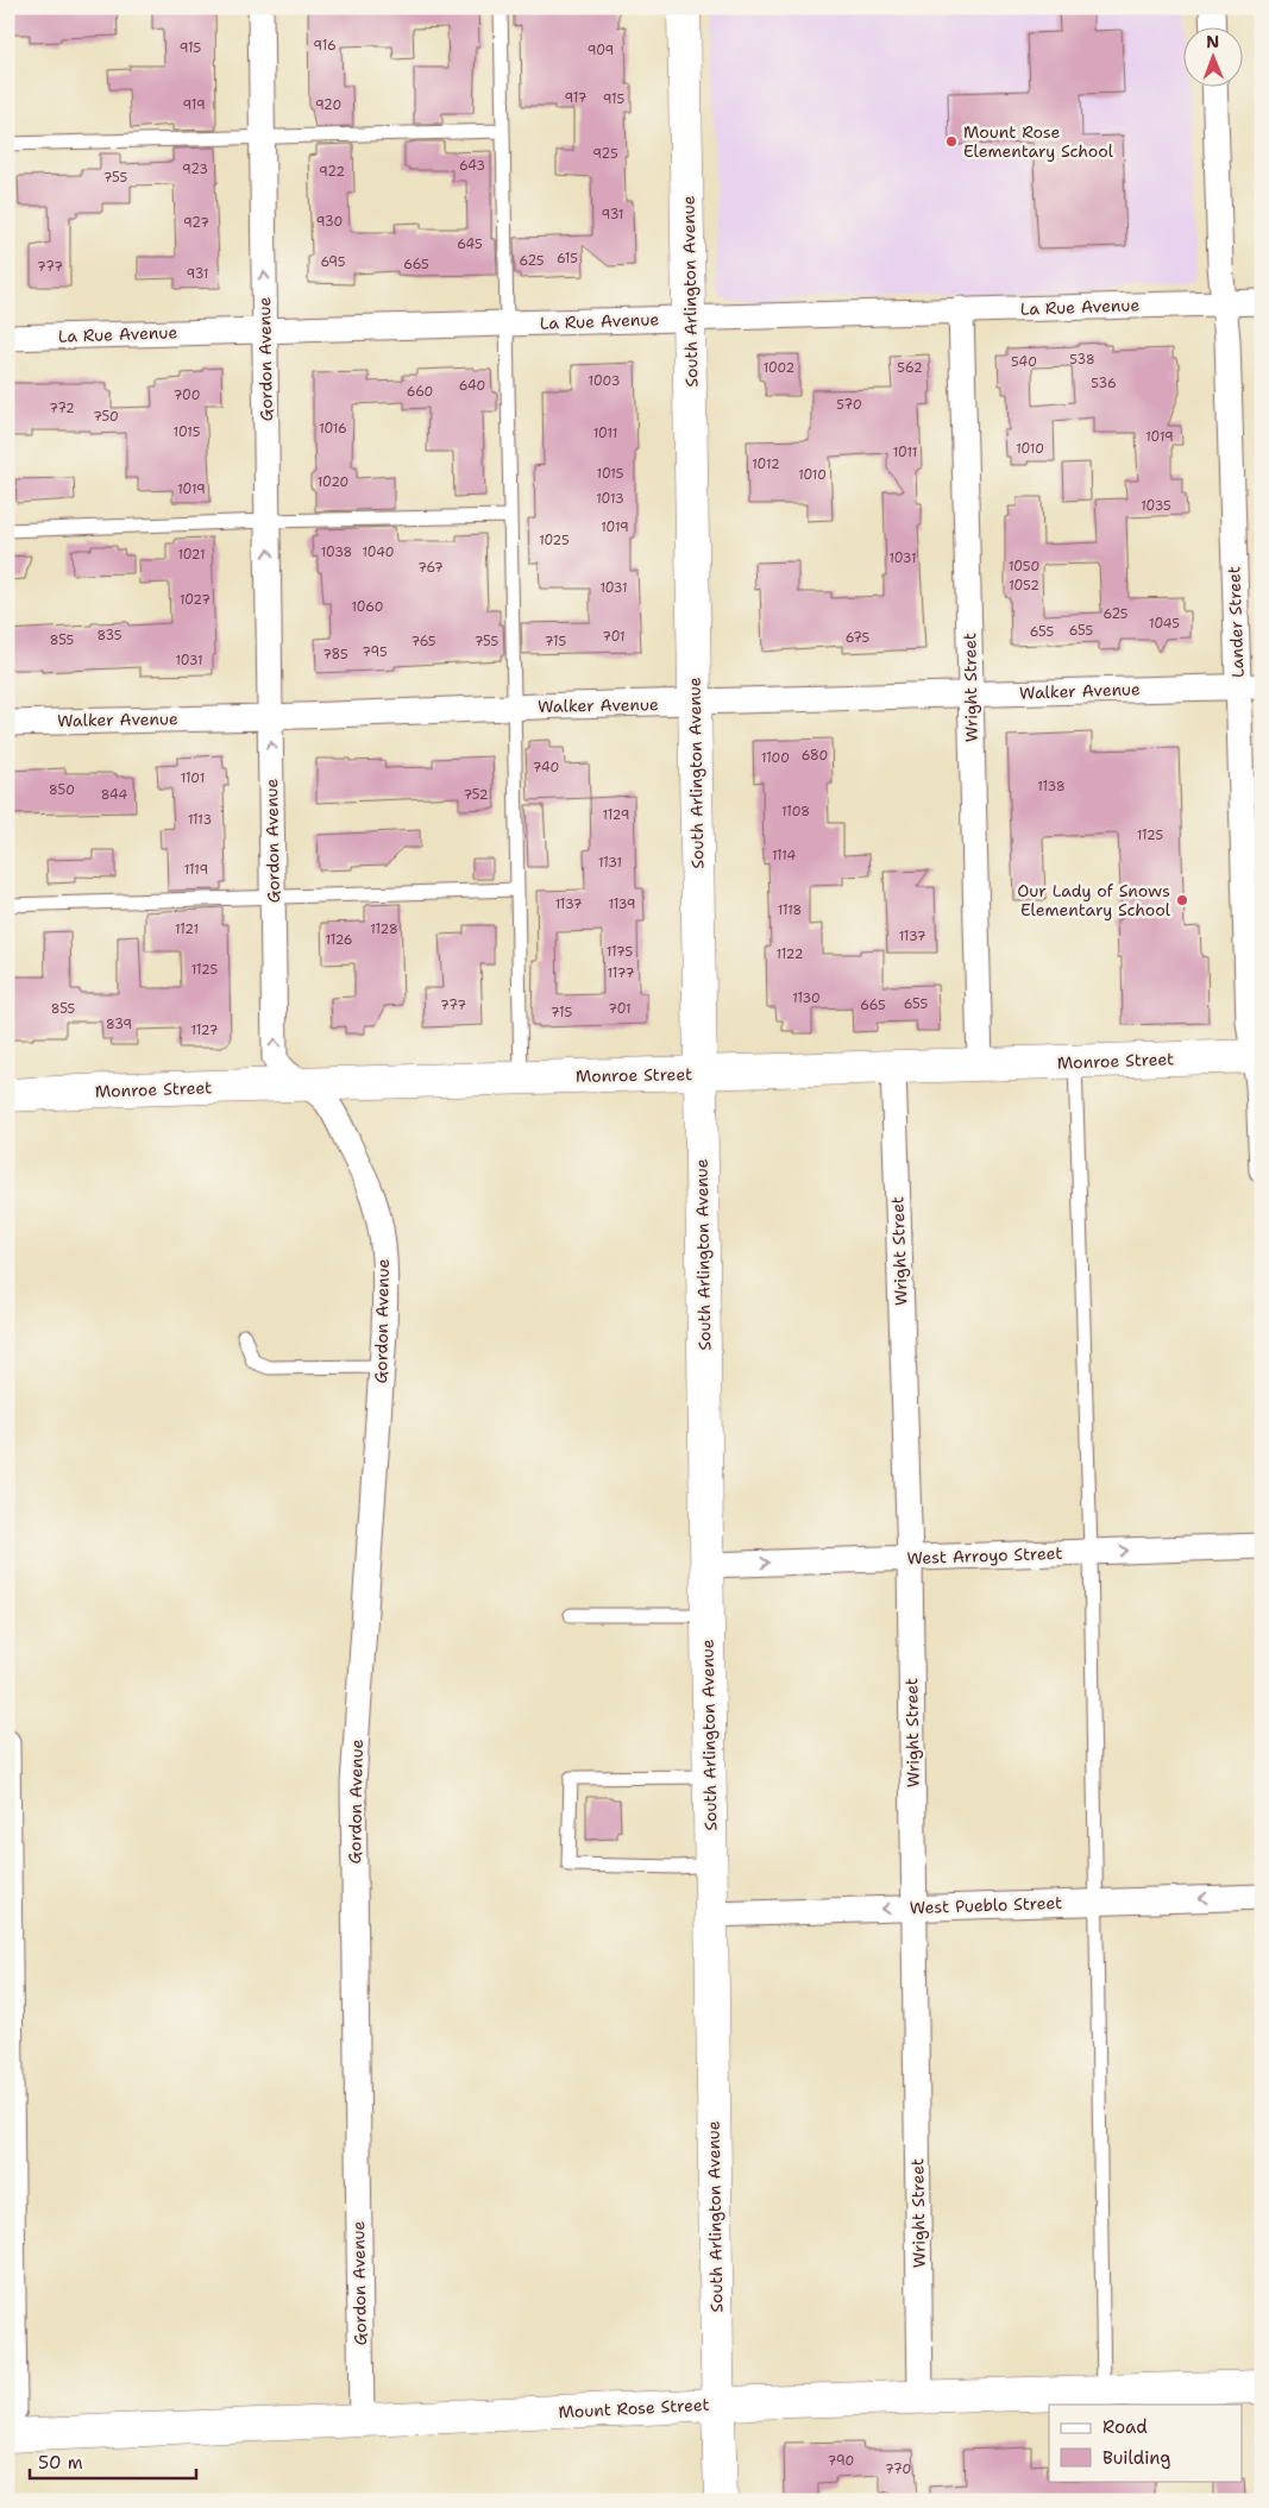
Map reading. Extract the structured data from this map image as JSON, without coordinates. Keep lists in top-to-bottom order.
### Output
{
  "streets": {
    "street": [
      "South Arlington Avenue",
      "La Rue Avenue",
      "Gordon Avenue",
      "Lander Street",
      "Wright Street",
      "Walker Avenue",
      "Monroe Street",
      "West Arroyo Street",
      "West Pueblo Street",
      "Mount Rose Street"
    ]
  },
  "crossings": [
    ["South Arlington Avenue", "La Rue Avenue"],
    ["South Arlington Avenue", "Walker Avenue"],
    ["South Arlington Avenue", "Monroe Street"],
    ["South Arlington Avenue", "West Arroyo Street"],
    ["South Arlington Avenue", "West Pueblo Street"],
    ["South Arlington Avenue", "Mount Rose Street"],
    ["La Rue Avenue", "Gordon Avenue"],
    ["La Rue Avenue", "Lander Street"],
    ["La Rue Avenue", "Wright Street"],
    ["Gordon Avenue", "Walker Avenue"],
    ["Gordon Avenue", "Monroe Street"],
    ["Gordon Avenue", "Mount Rose Street"],
    ["Lander Street", "Walker Avenue"],
    ["Lander Street", "Monroe Street"],
    ["Wright Street", "Walker Avenue"],
    ["Wright Street", "Monroe Street"],
    ["Wright Street", "West Arroyo Street"],
    ["Wright Street", "West Pueblo Street"],
    ["Wright Street", "Mount Rose Street"]
  ],
  "one_way": ["West Arroyo Street", "West Pueblo Street"],
  "places": ["Mount Rose Elementary School", "Our Lady of Snows Elementary School"],
  "house_numbers": [
    "916",
    "915",
    "909",
    "917",
    "915",
    "919",
    "920",
    "925",
    "643",
    "923",
    "922",
    "755",
    "931",
    "930",
    "927",
    "645",
    "615",
    "625",
    "695",
    "665",
    "777",
    "931",
    "538",
    "540",
    "1002",
    "562",
    "1003",
    "536",
    "640",
    "660",
    "700",
    "570",
    "772",
    "750",
    "1016",
    "1015",
    "1011",
    "1019",
    "1010",
    "1011",
    "1012",
    "1015",
    "1010",
    "1020",
    "1019",
    "1013",
    "1035",
    "1019",
    "1025",
    "1038",
    "1040",
    "1021",
    "1031",
    "1050",
    "767",
    "1052",
    "1031",
    "1027",
    "1060",
    "625",
    "1045",
    "655",
    "655",
    "835",
    "701",
    "675",
    "855",
    "765",
    "755",
    "715",
    "795",
    "785",
    "1031",
    "680",
    "1100",
    "740",
    "1101",
    "1138",
    "850",
    "844",
    "752",
    "1108",
    "1129",
    "1113",
    "1125",
    "1114",
    "1131",
    "1119",
    "1137",
    "1139",
    "1118",
    "1121",
    "1128",
    "1137",
    "1126",
    "1175",
    "1122",
    "1125",
    "1177",
    "1130",
    "655",
    "777",
    "665",
    "855",
    "701",
    "715",
    "839",
    "1127",
    "790",
    "770"
  ],
  "legend": ["Road", "Building"],
  "scale_bar": "50 m",
  "north": "top"
}
